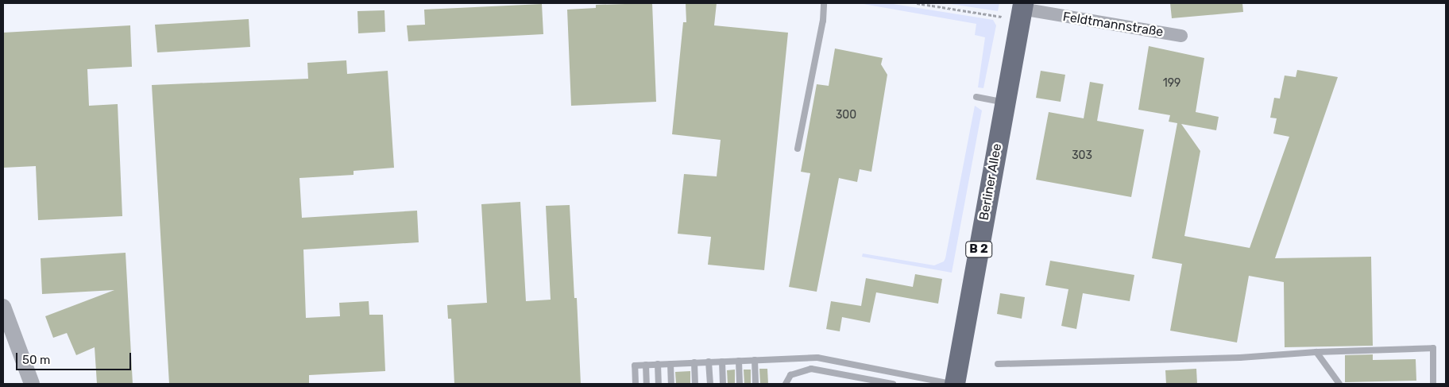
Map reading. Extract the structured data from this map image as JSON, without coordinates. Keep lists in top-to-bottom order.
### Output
{
  "streets": {
    "main road": ["Berliner Allee", "B 2"],
    "street": ["Feldtmannstraße"]
  },
  "crossings": [
    ["Feldtmannstraße", "Berliner Allee"]
  ],
  "house_numbers": ["199", "300", "303"],
  "scale_bar": "50 m"
}
